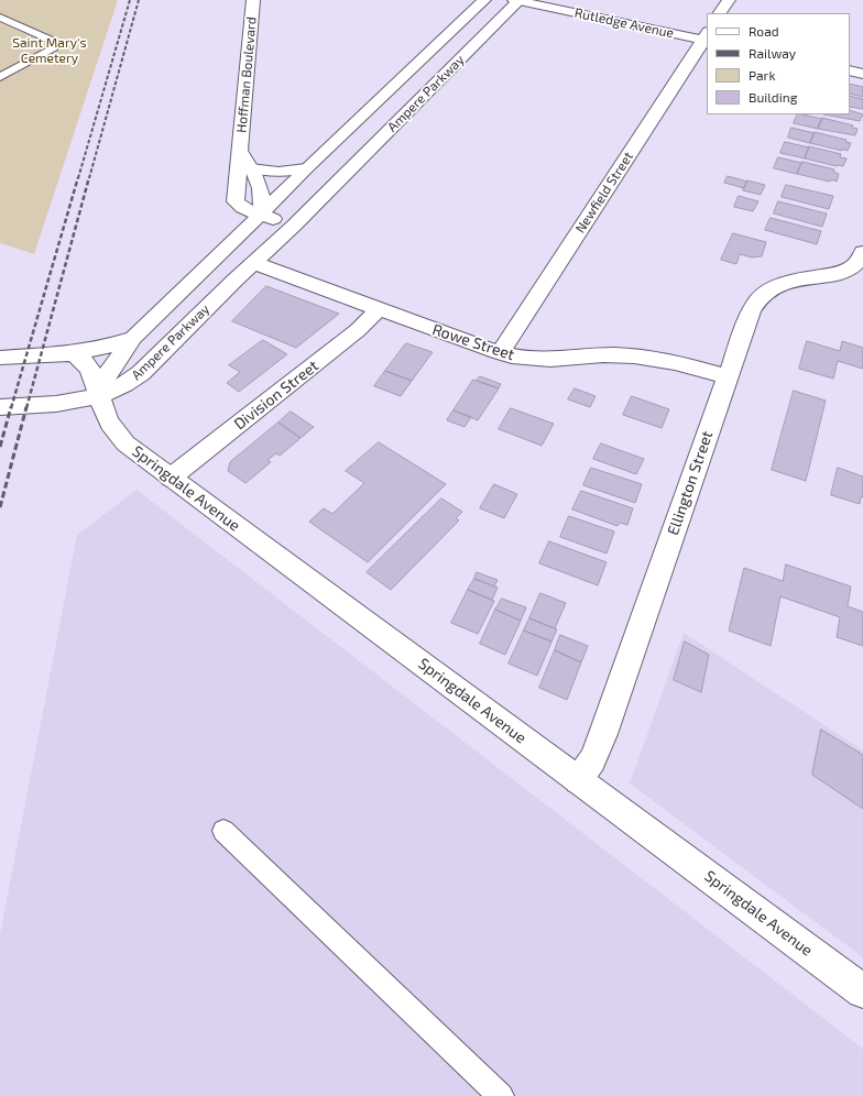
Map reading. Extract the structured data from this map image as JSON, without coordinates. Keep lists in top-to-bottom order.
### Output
{
  "streets": {
    "street": [
      "Rutledge Avenue",
      "Hoffman Boulevard",
      "Ampere Parkway",
      "Newfield Street",
      "Rowe Street",
      "Division Street",
      "Ellington Street",
      "Springdale Avenue"
    ]
  },
  "crossings": [
    ["Rutledge Avenue", "Ampere Parkway"],
    ["Rutledge Avenue", "Newfield Street"],
    ["Hoffman Boulevard", "Ampere Parkway"],
    ["Ampere Parkway", "Rowe Street"],
    ["Ampere Parkway", "Springdale Avenue"],
    ["Newfield Street", "Rowe Street"],
    ["Rowe Street", "Division Street"],
    ["Rowe Street", "Ellington Street"],
    ["Division Street", "Springdale Avenue"],
    ["Ellington Street", "Springdale Avenue"]
  ],
  "parks": ["Saint Mary's Cemetery"],
  "legend": [
    "Road",
    "Railway",
    "Park",
    "Building"
  ]
}
